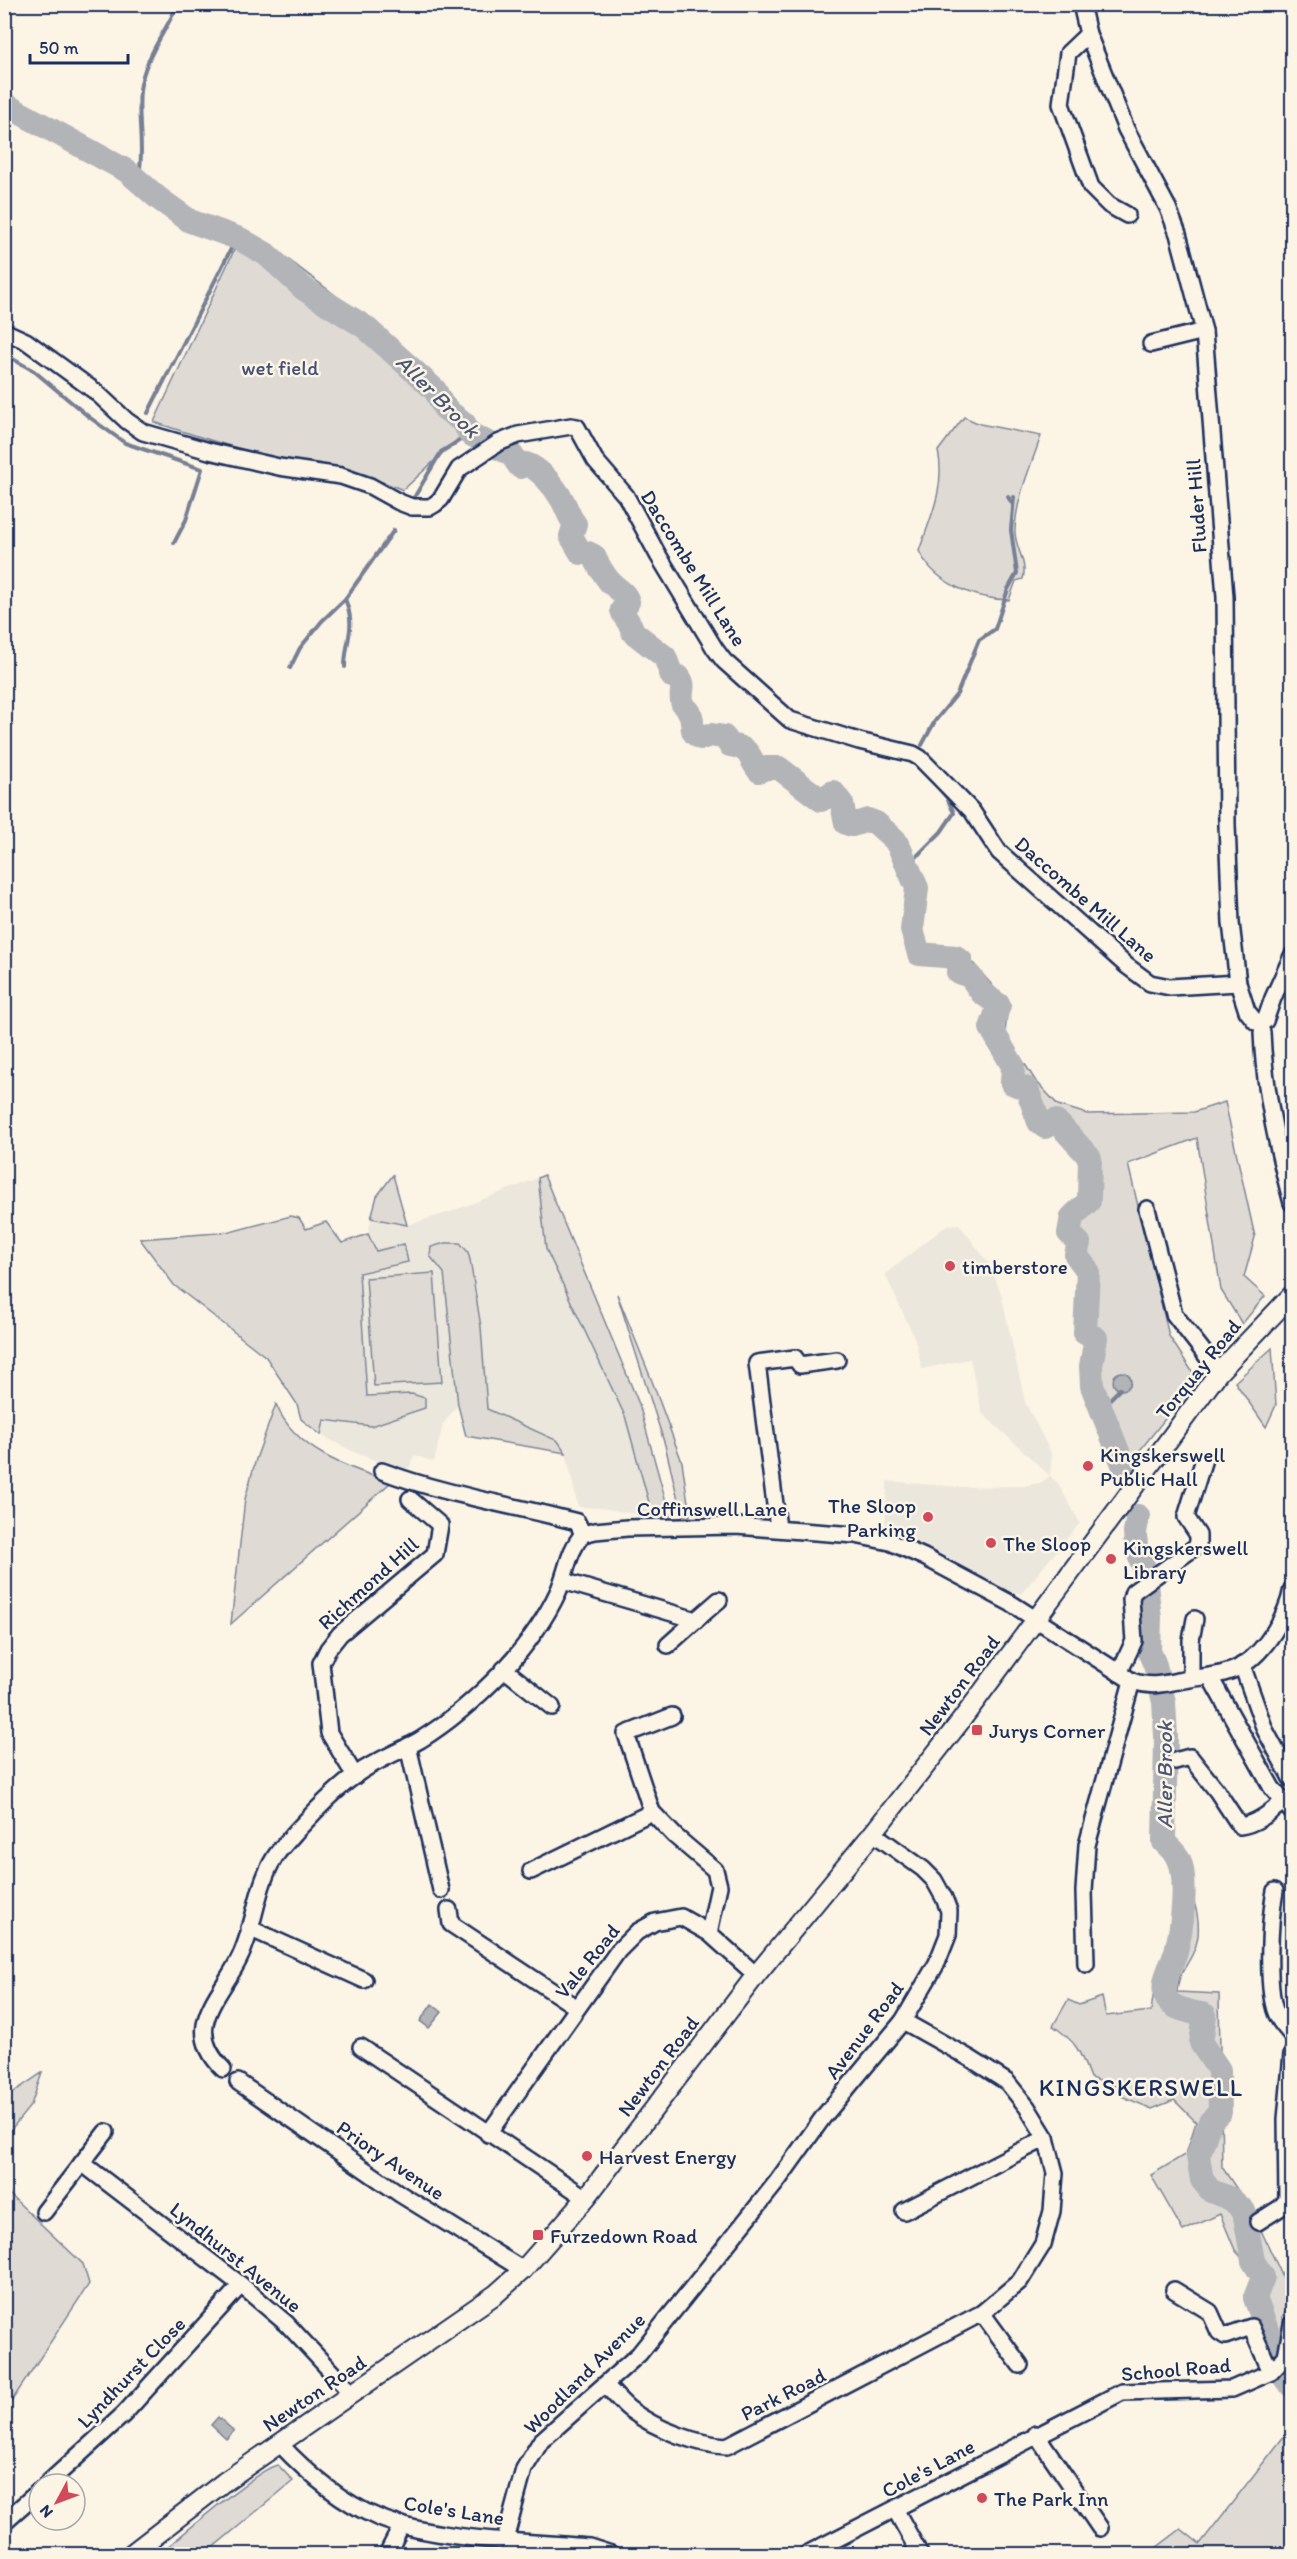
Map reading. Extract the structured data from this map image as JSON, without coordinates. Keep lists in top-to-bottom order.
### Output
{
  "streets": {
    "street": [
      "Fluder Hill",
      "Daccombe Mill Lane",
      "Torquay Road",
      "Coffinswell Lane",
      "Richmond Hill",
      "Newton Road",
      "Vale Road",
      "Avenue Road",
      "Priory Avenue",
      "Lyndhurst Avenue",
      "School Road",
      "Lyndhurst Close",
      "Woodland Avenue",
      "Park Road",
      "Cole's Lane"
    ]
  },
  "crossings": [
    ["Fluder Hill", "Daccombe Mill Lane"],
    ["Torquay Road", "Coffinswell Lane"],
    ["Torquay Road", "Newton Road"],
    ["Coffinswell Lane", "Newton Road"],
    ["Newton Road", "Vale Road"],
    ["Newton Road", "Avenue Road"],
    ["Newton Road", "Priory Avenue"],
    ["Newton Road", "Lyndhurst Avenue"],
    ["Newton Road", "Cole's Lane"],
    ["Avenue Road", "Woodland Avenue"],
    ["Avenue Road", "Park Road"],
    ["Lyndhurst Avenue", "Lyndhurst Close"],
    ["School Road", "Cole's Lane"],
    ["Woodland Avenue", "Park Road"],
    ["Woodland Avenue", "Cole's Lane"]
  ],
  "districts": ["KINGSKERSWELL"],
  "water": ["Aller Brook"],
  "parks": ["wet field"],
  "places": {
    "other": [
      "timberstore",
      "Kingskerswell Public Hall",
      "The Sloop Parking",
      "The Sloop",
      "Kingskerswell Library",
      "Harvest Energy",
      "The Park Inn"
    ],
    "transit": ["Jurys Corner", "Furzedown Road"]
  },
  "scale_bar": "50 m",
  "north": "bottom left"
}
